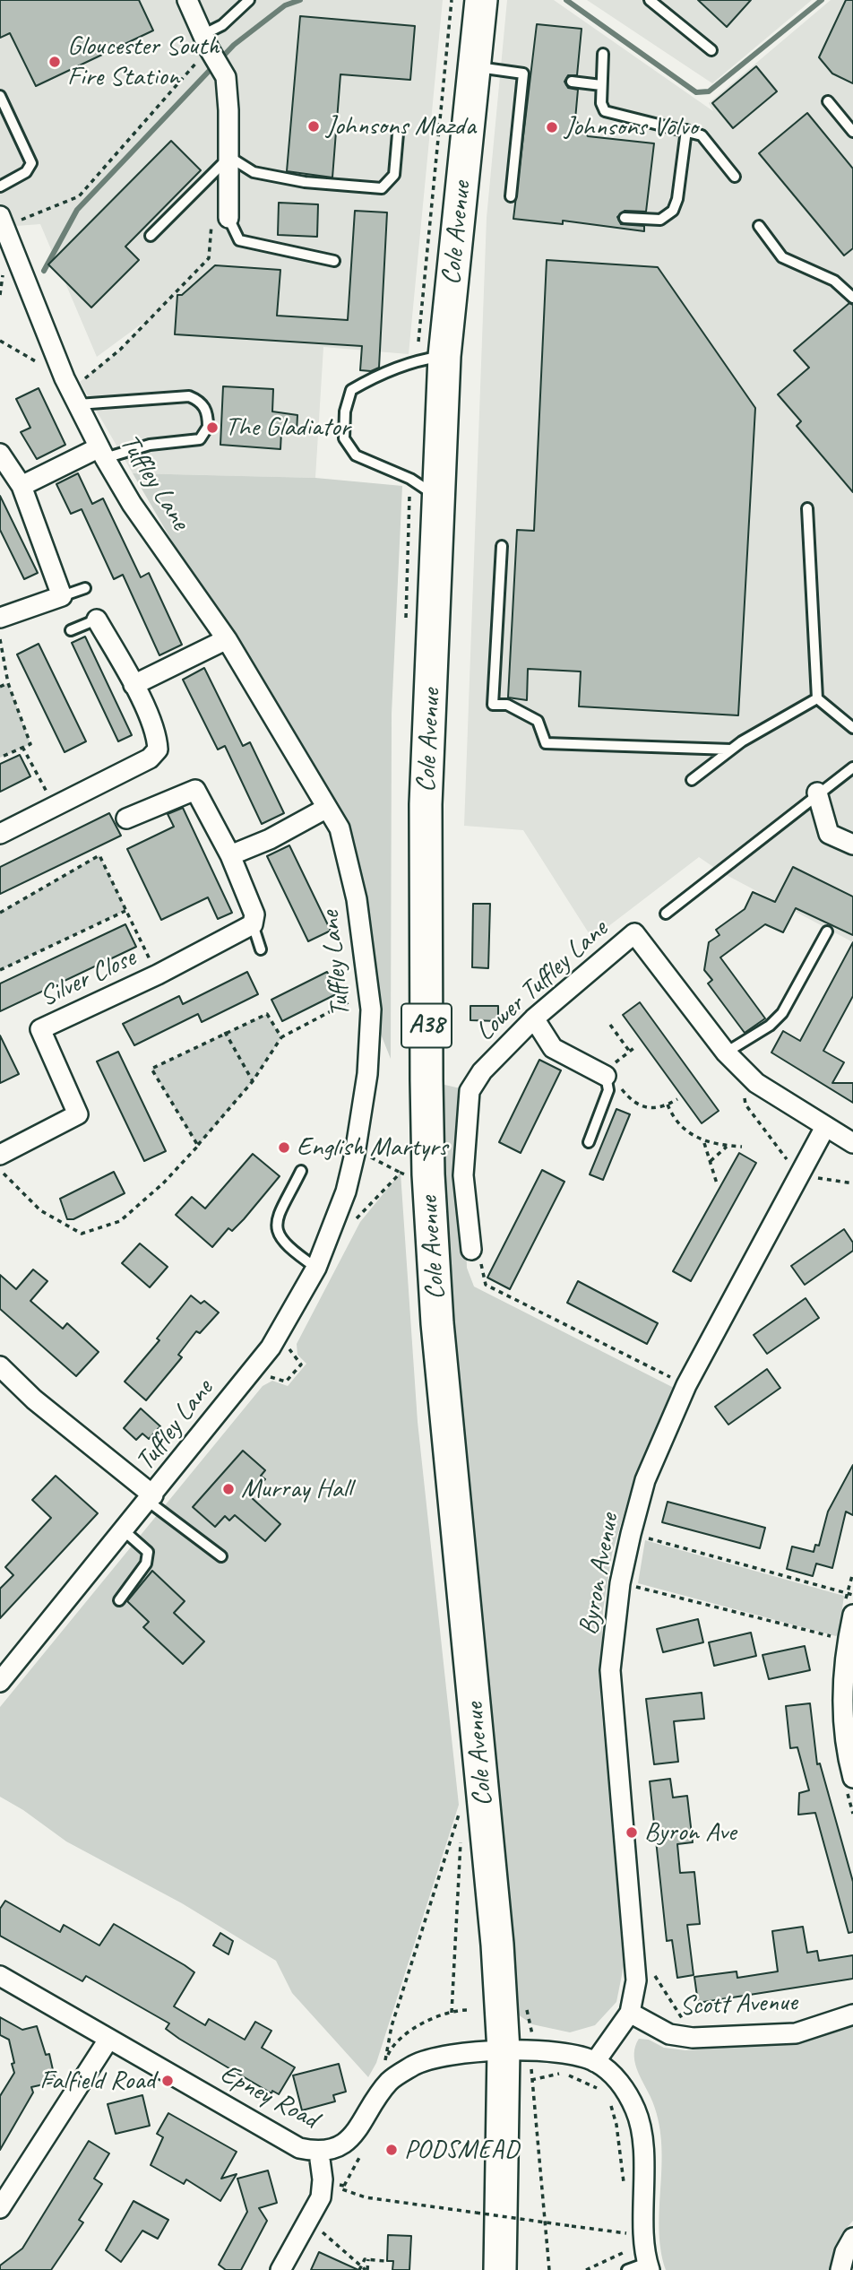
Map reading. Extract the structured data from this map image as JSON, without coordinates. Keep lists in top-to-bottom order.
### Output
{
  "streets": {
    "highway": ["Cole Avenue", "A38"],
    "street": [
      "Tuffley Lane",
      "Silver Close",
      "Lower Tuffley Lane",
      "Byron Avenue",
      "Scott Avenue",
      "Epney Road"
    ]
  },
  "crossings": [
    ["Cole Avenue", "Epney Road"],
    ["Byron Avenue", "Scott Avenue"],
    ["Byron Avenue", "Epney Road"]
  ],
  "places": [
    "Gloucester South Fire Station",
    "Johnsons Mazda",
    "Johnsons Volvo",
    "The Gladiator",
    "English Martyrs",
    "Murray Hall",
    "Byron Ave",
    "Falfield Road",
    "PODSMEAD"
  ]
}
